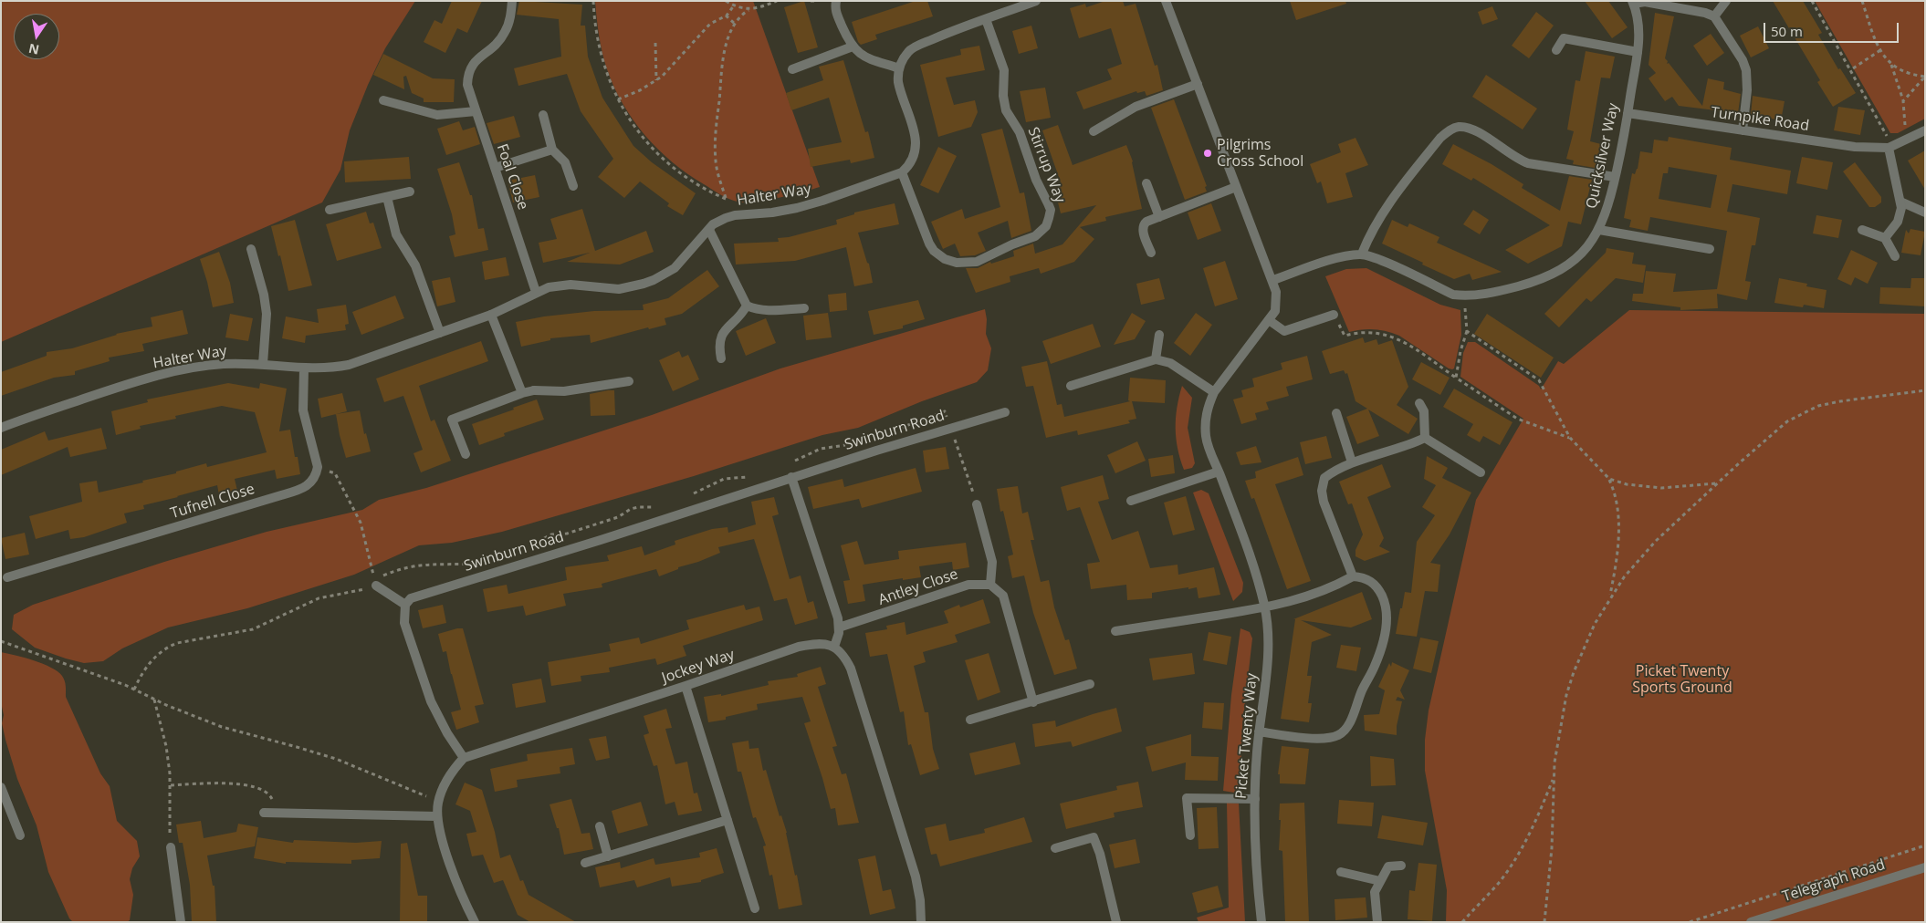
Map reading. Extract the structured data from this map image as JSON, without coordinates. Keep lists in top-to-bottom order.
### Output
{
  "streets": {
    "street": [
      "Turnpike Road",
      "Quicksilver Way",
      "Stirrup Way",
      "Foal Close",
      "Halter Way",
      "Swinburn Road",
      "Tufnell Close",
      "Antley Close",
      "Jockey Way",
      "Picket Twenty Way",
      "Telegraph Road"
    ]
  },
  "crossings": [
    ["Turnpike Road", "Quicksilver Way"],
    ["Stirrup Way", "Halter Way"],
    ["Foal Close", "Halter Way"]
  ],
  "parks": ["Picket Twenty Sports Ground"],
  "places": ["Pilgrims Cross School"],
  "scale_bar": "50 m",
  "north": "bottom"
}
